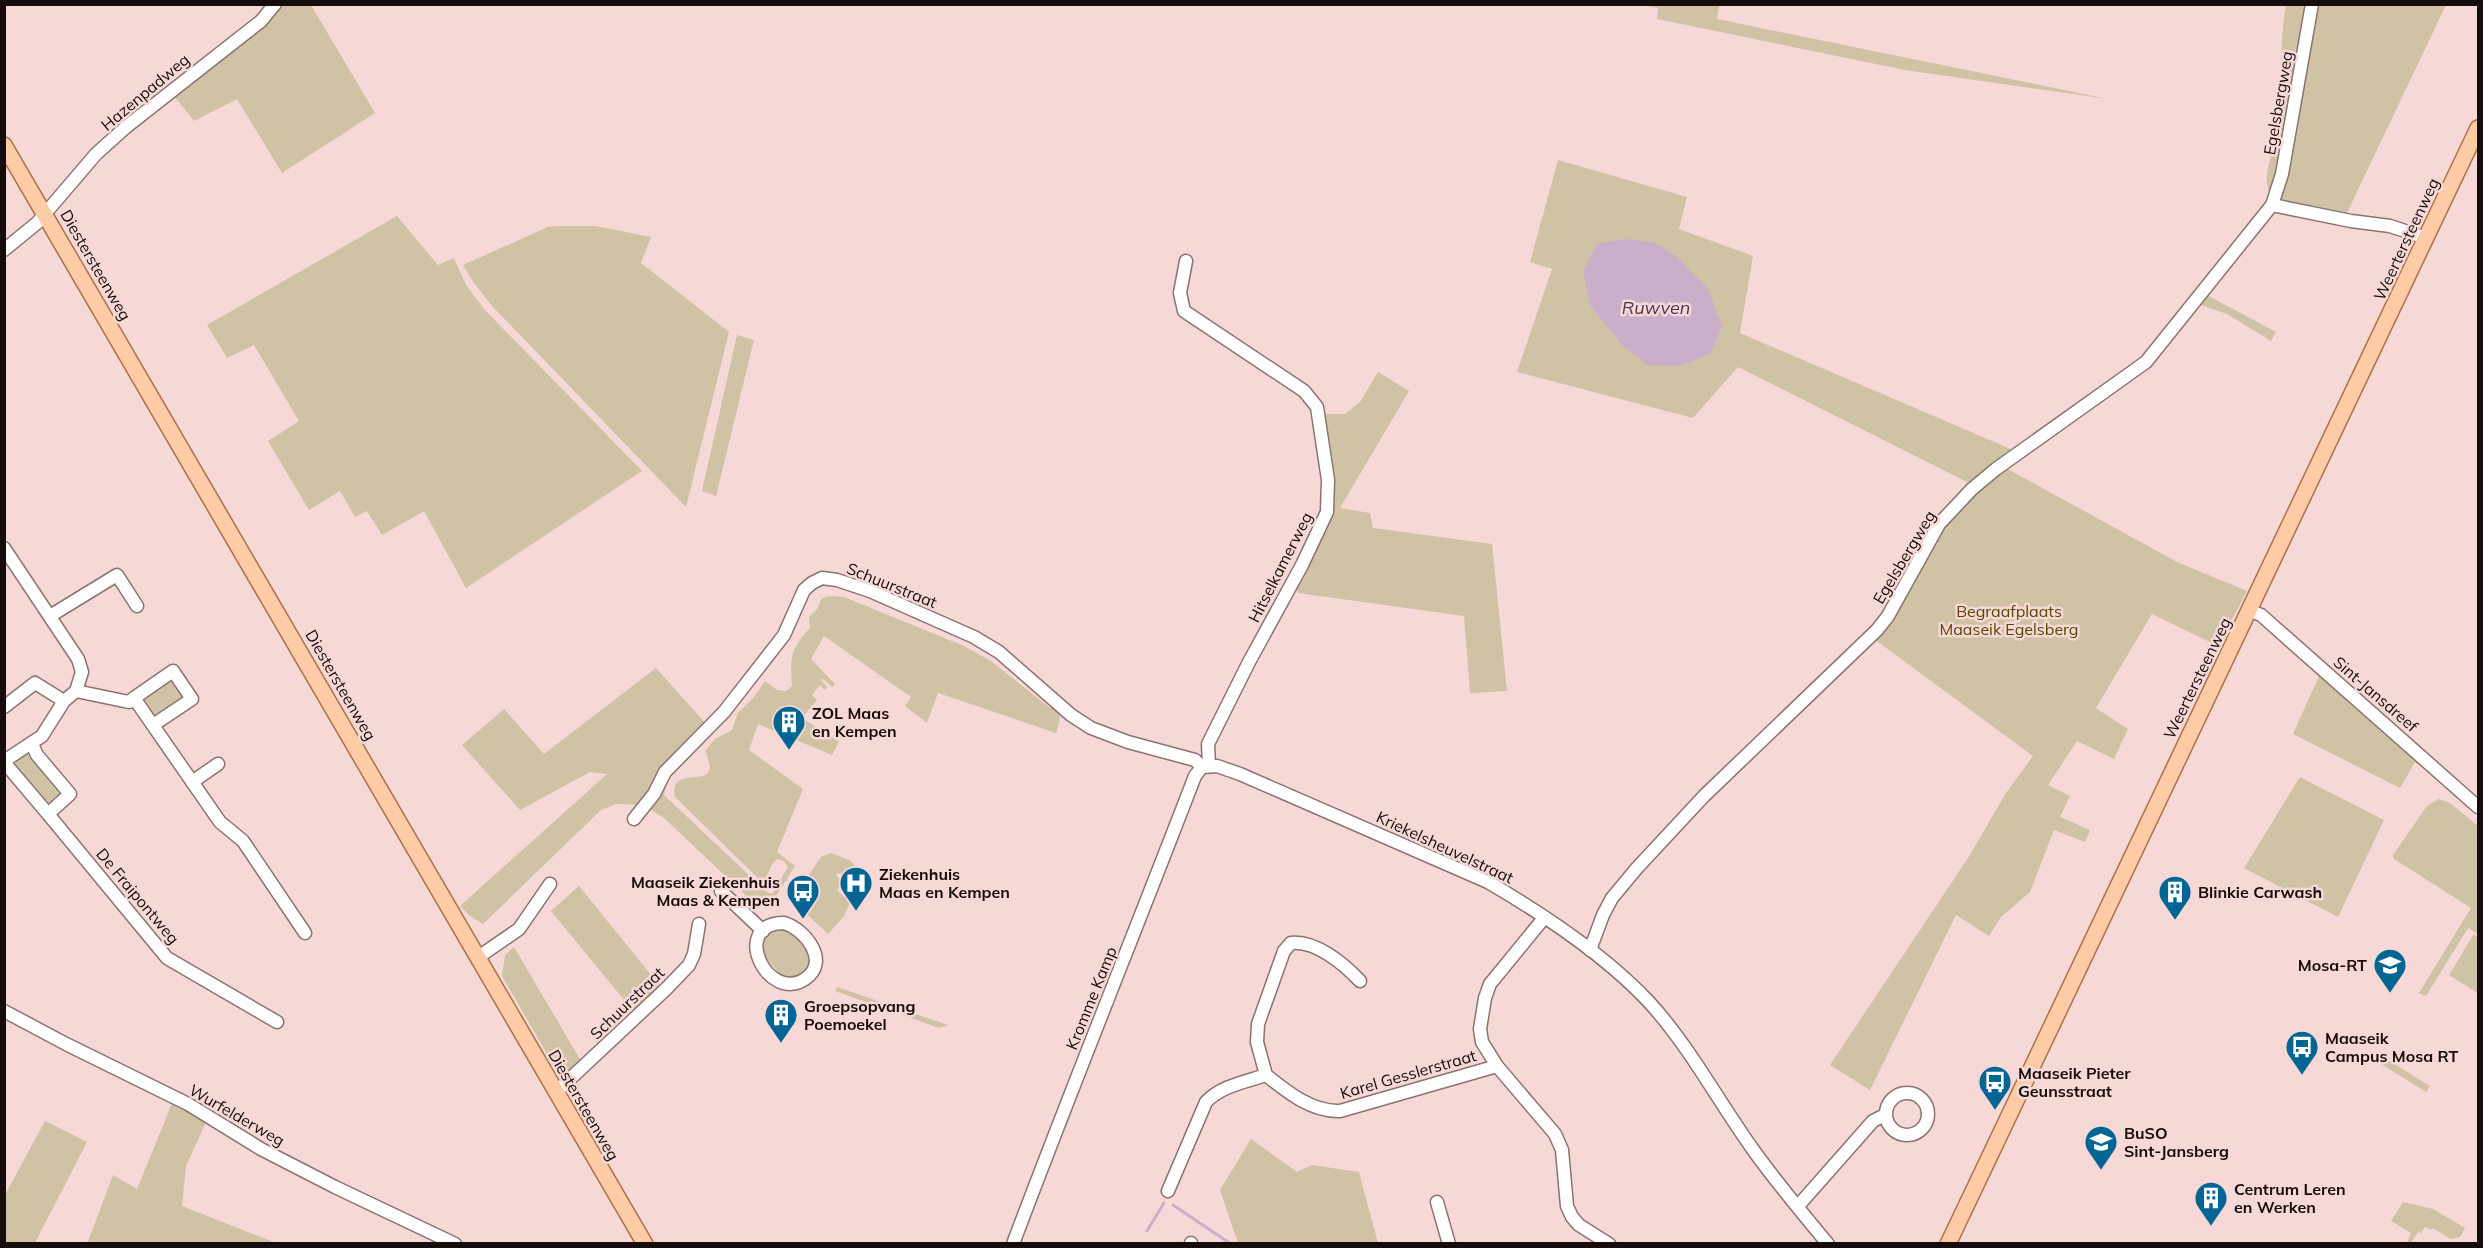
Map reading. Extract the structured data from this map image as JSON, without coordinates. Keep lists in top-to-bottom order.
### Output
{
  "streets": {
    "main road": ["Weertersteenweg", "Diestersteenweg"],
    "street": [
      "Hazenpadweg",
      "Egelsbergweg",
      "Hitselkamerweg",
      "Schuurstraat",
      "Sint-Jansdreef",
      "Kriekelsheuvelstraat",
      "De Fraipontweg",
      "Kromme Kamp",
      "Karel Gesslerstraat",
      "Wurfelderweg"
    ]
  },
  "crossings": [
    ["Hazenpadweg", "Diestersteenweg"],
    ["Egelsbergweg", "Kriekelsheuvelstraat"],
    ["Weertersteenweg", "Sint-Jansdreef"],
    ["Diestersteenweg", "Schuurstraat"],
    ["Hitselkamerweg", "Schuurstraat"],
    ["Hitselkamerweg", "Kriekelsheuvelstraat"],
    ["Hitselkamerweg", "Kromme Kamp"],
    ["Schuurstraat", "Kriekelsheuvelstraat"],
    ["Schuurstraat", "Kromme Kamp"],
    ["Kriekelsheuvelstraat", "Kromme Kamp"]
  ],
  "water": ["Ruwven"],
  "parks": ["Begraafplaats Maaseik Egelsberg"],
  "places": {
    "building": [
      "ZOL Maas en Kempen",
      "Blinkie Carwash",
      "Groepsopvang Poemoekel",
      "Centrum Leren en Werken"
    ],
    "hospital": ["Ziekenhuis Maas en Kempen"],
    "bus stop": ["Maaseik Ziekenhuis Maas & Kempen", "Maaseik Campus Mosa RT", "Maaseik Pieter Geunsstraat"],
    "school or university": ["Mosa-RT", "BuSO Sint-Jansberg"]
  }
}
